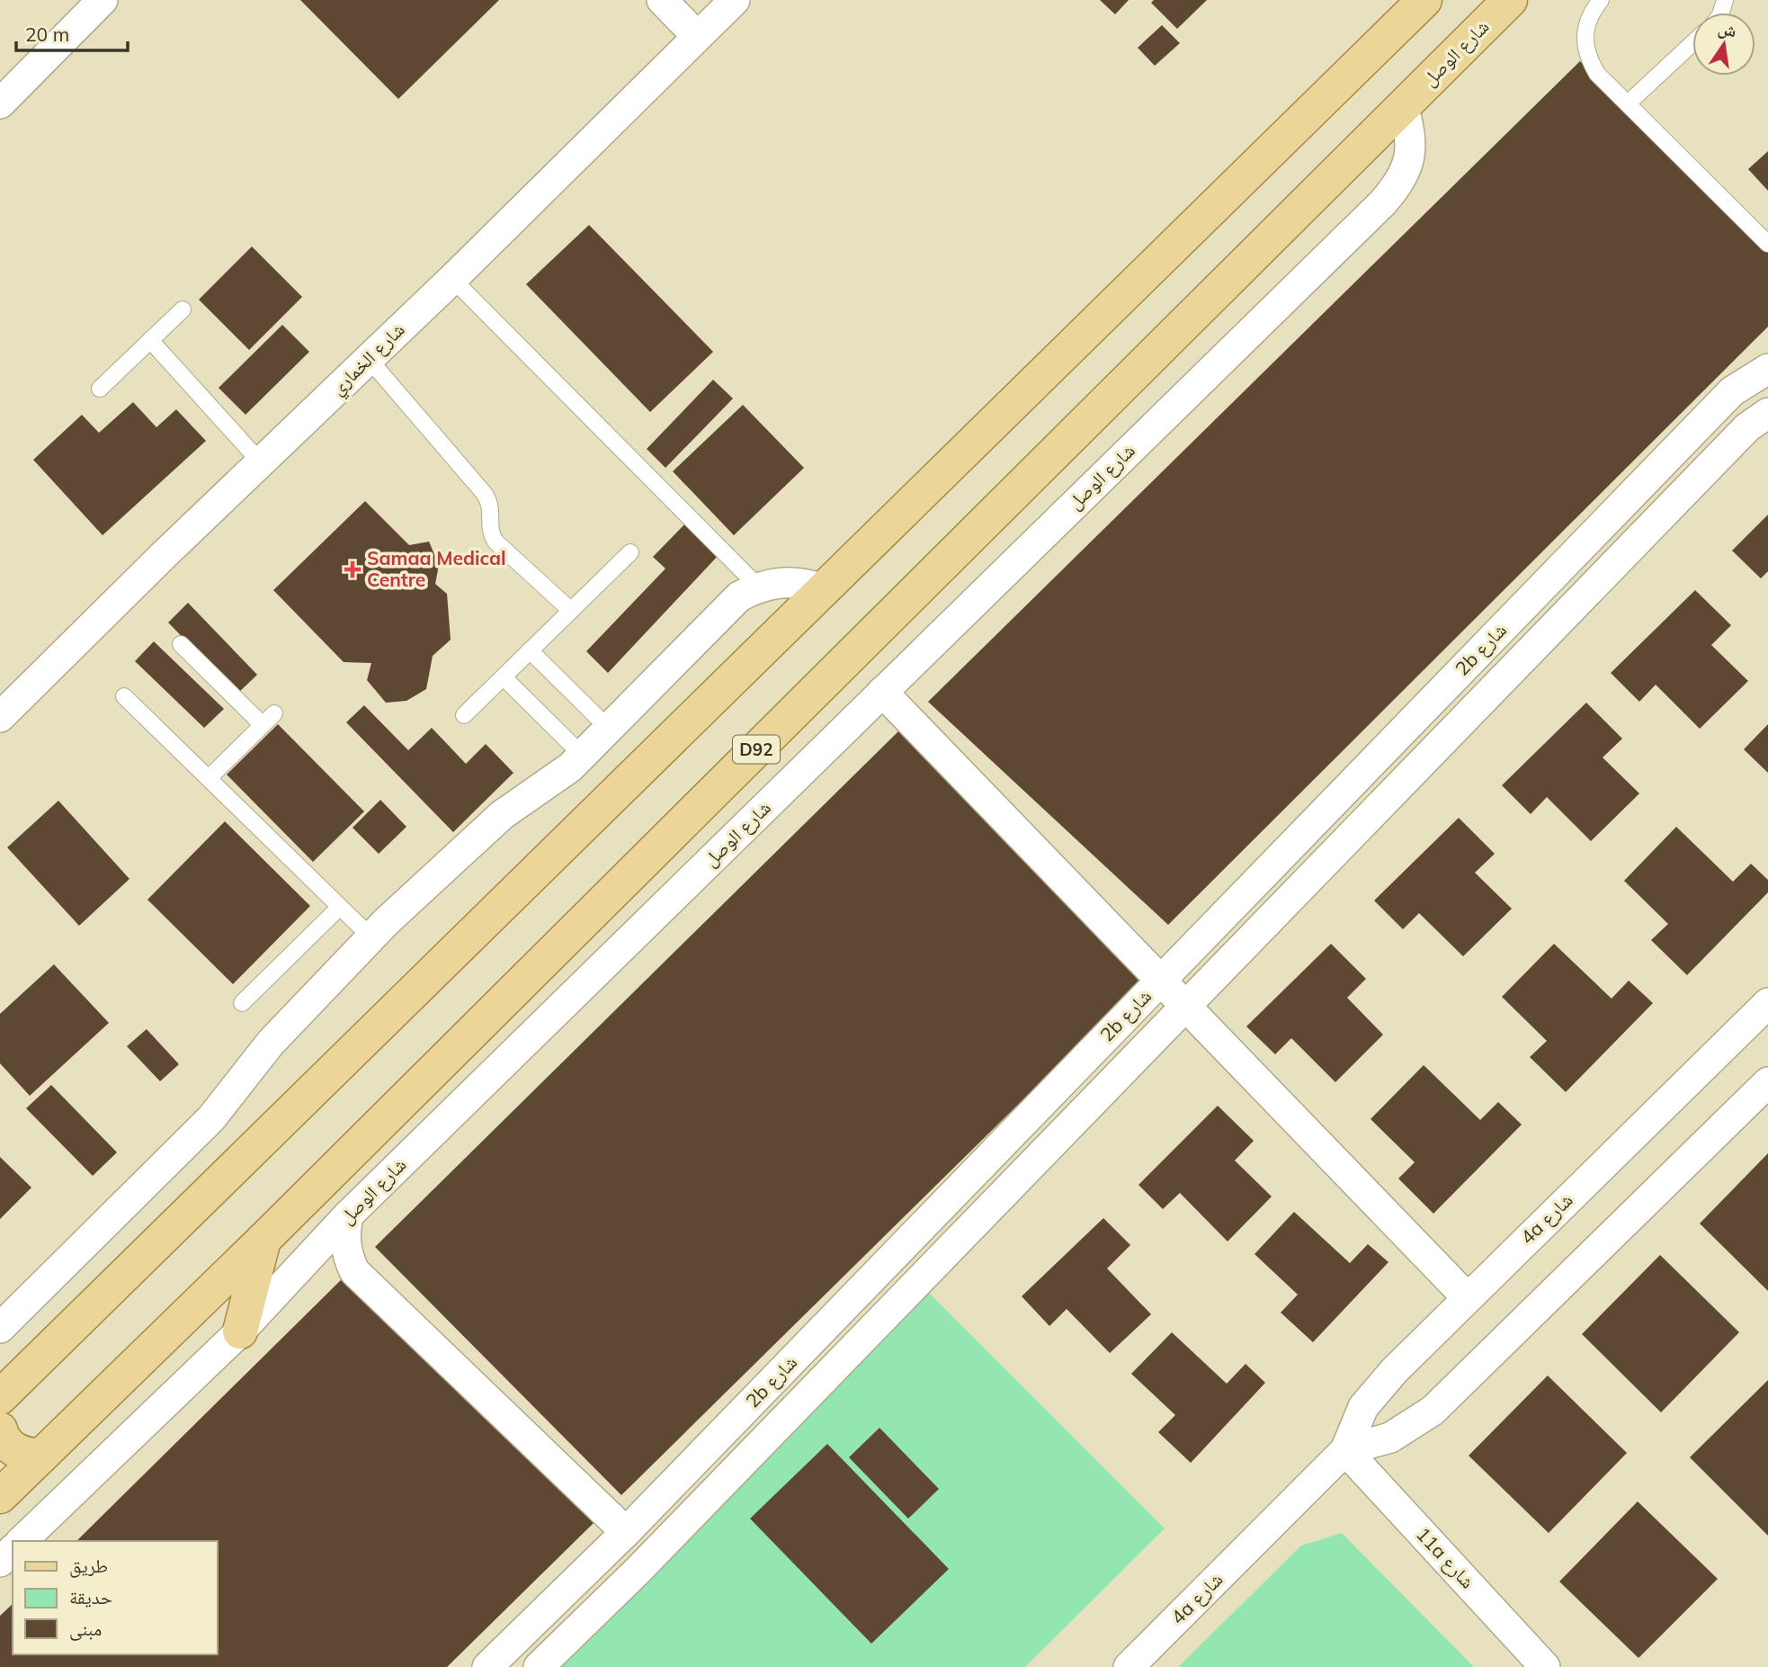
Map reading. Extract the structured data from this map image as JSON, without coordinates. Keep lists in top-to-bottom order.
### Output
{
  "streets": {
    "main road": ["شارع الوصل", "D92"],
    "street": [
      "شارع الخماري",
      "2b شارع",
      "4a شارع",
      "11a شارع"
    ]
  },
  "crossings": [
    ["4a شارع", "11a شارع"]
  ],
  "places": {
    "health": ["Samaa Medical Centre"]
  },
  "legend": ["طريق", "حديقة", "مبنى"],
  "scale_bar": "20 m",
  "north": "top"
}
